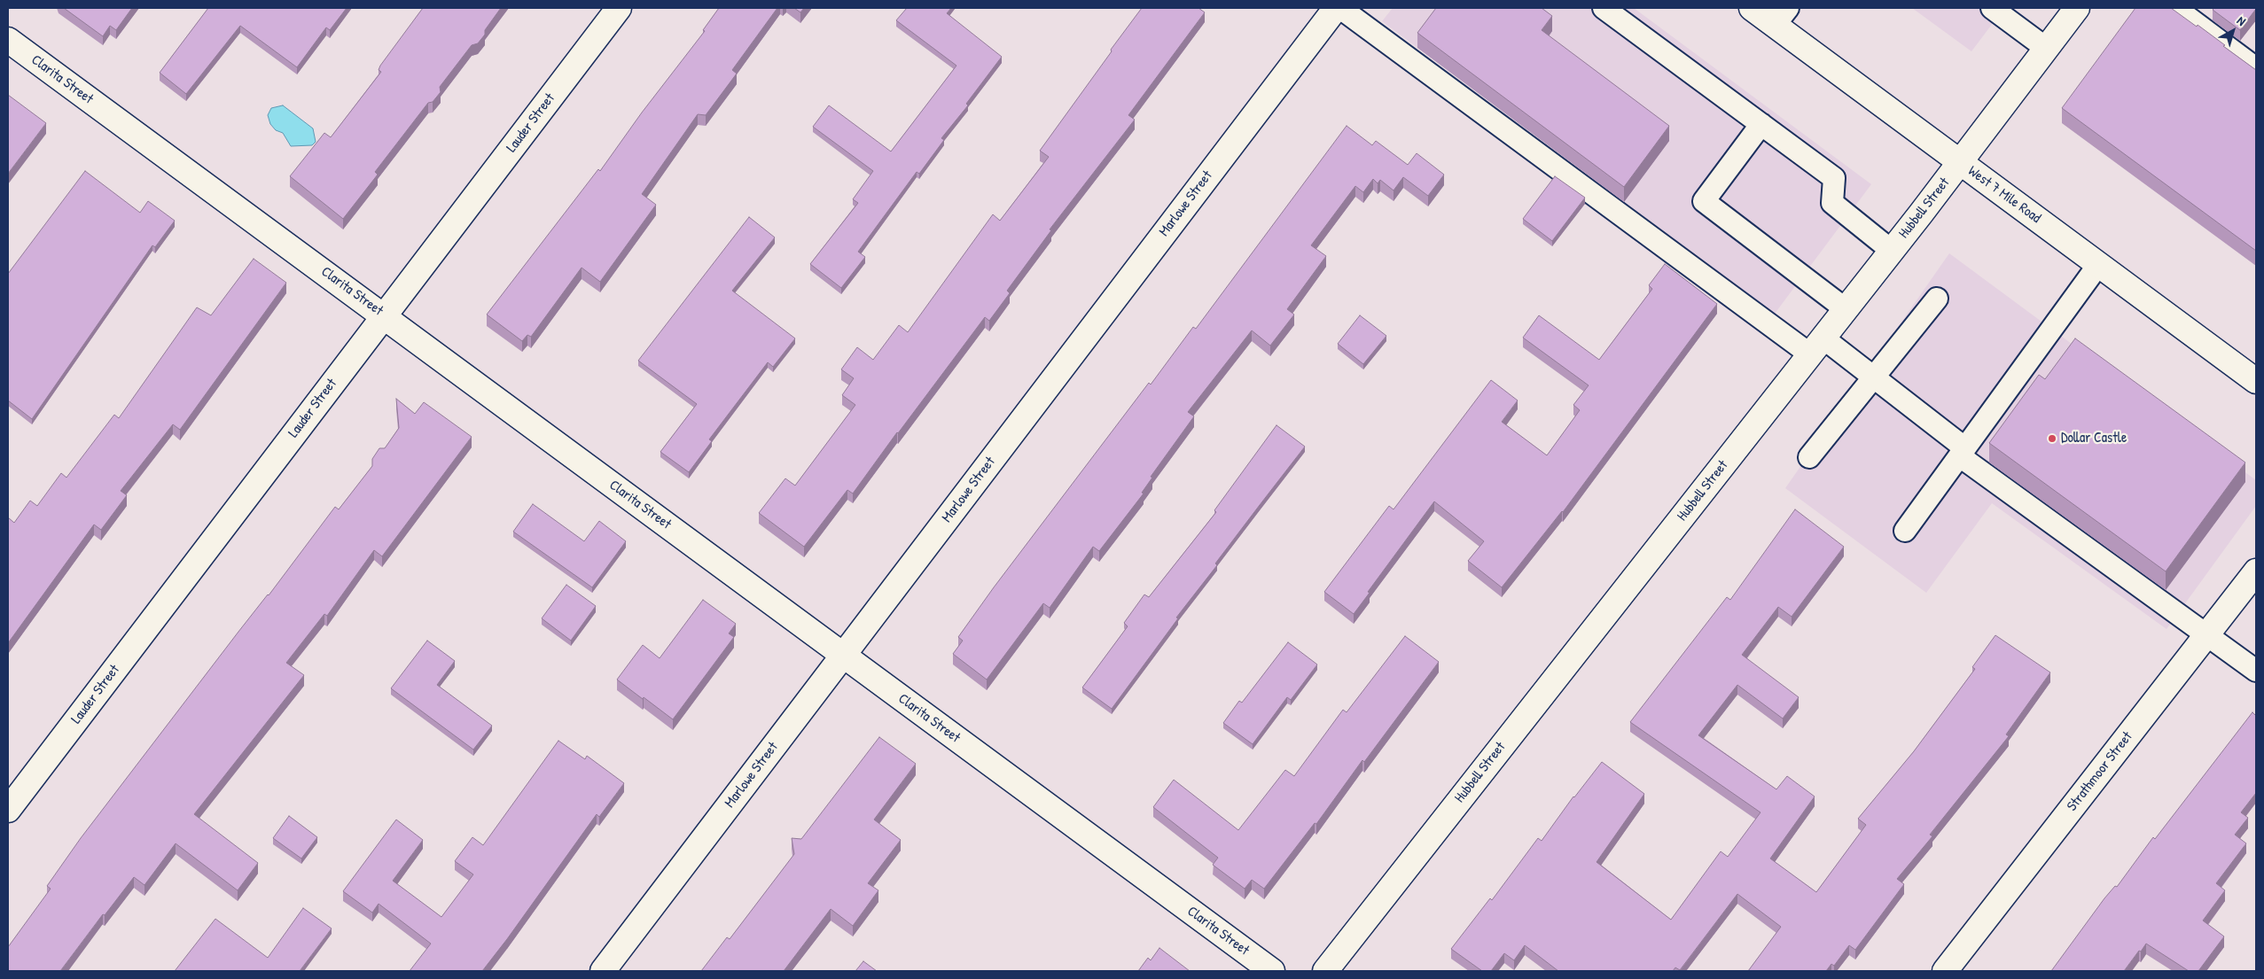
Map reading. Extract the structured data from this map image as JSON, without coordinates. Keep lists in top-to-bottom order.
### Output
{
  "streets": {
    "street": [
      "Clarita Street",
      "Lauder Street",
      "West 7 Mile Road",
      "Marlowe Street",
      "Hubbell Street",
      "Strathmoor Street"
    ]
  },
  "crossings": [
    ["Clarita Street", "Lauder Street"],
    ["Clarita Street", "Marlowe Street"],
    ["West 7 Mile Road", "Hubbell Street"]
  ],
  "places": ["Dollar Castle"],
  "north": "top right"
}
